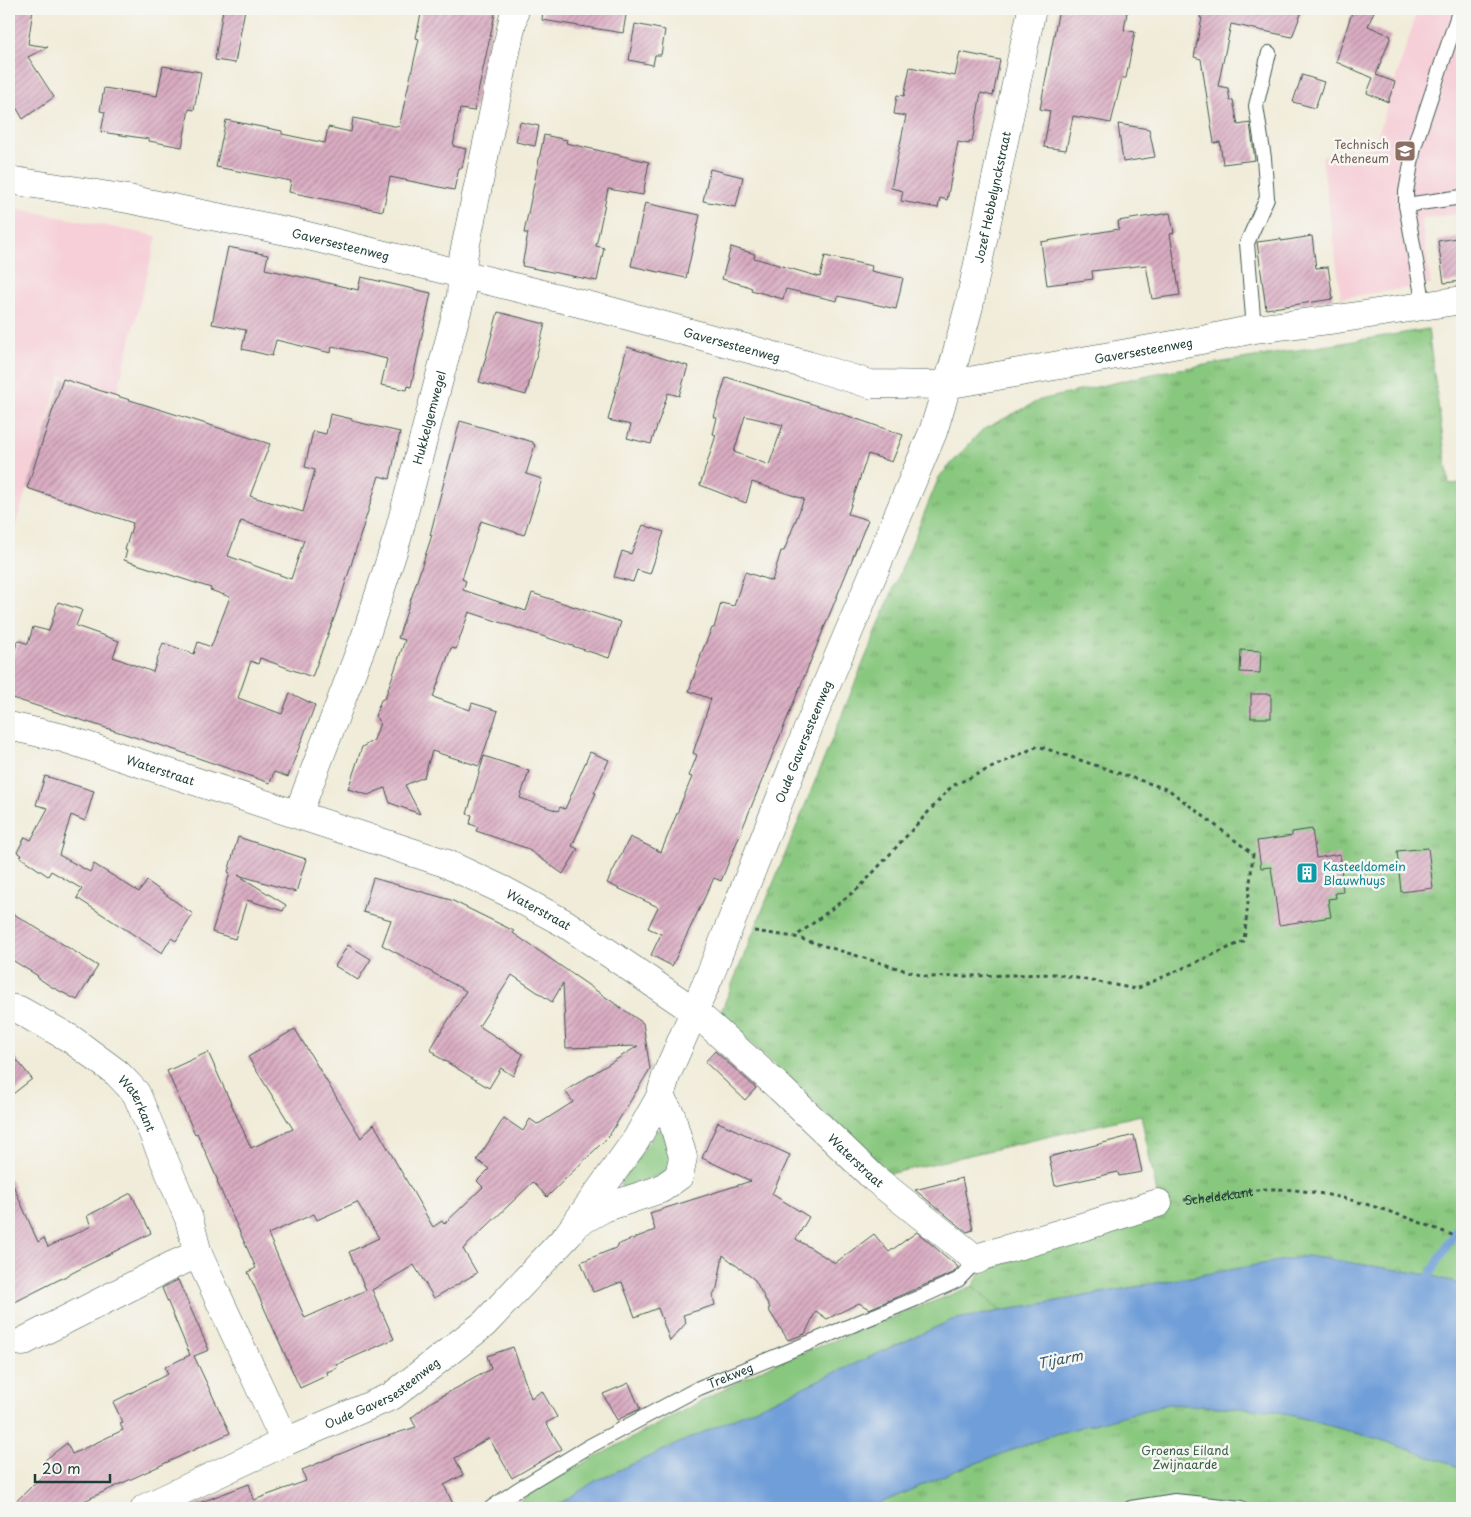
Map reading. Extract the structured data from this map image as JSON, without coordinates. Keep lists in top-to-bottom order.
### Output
{
  "streets": {
    "street": [
      "Jozef Hebbelynckstraat",
      "Gaversesteenweg",
      "Hukkelgemwegel",
      "Oude Gaversesteenweg",
      "Waterstraat",
      "Waterkant"
    ],
    "lane": ["Trekweg"],
    "path": ["Scheldekant"]
  },
  "crossings": [
    ["Jozef Hebbelynckstraat", "Gaversesteenweg"],
    ["Jozef Hebbelynckstraat", "Oude Gaversesteenweg"],
    ["Gaversesteenweg", "Hukkelgemwegel"],
    ["Gaversesteenweg", "Oude Gaversesteenweg"],
    ["Hukkelgemwegel", "Waterstraat"],
    ["Oude Gaversesteenweg", "Waterstraat"],
    ["Oude Gaversesteenweg", "Waterkant"],
    ["Waterstraat", "Trekweg"]
  ],
  "water": ["Tijarm"],
  "parks": ["Groenas Eiland Zwijnaarde"],
  "places": {
    "school or university": ["Technisch Atheneum"],
    "building": ["Kasteeldomein Blauwhuys"]
  },
  "scale_bar": "20 m"
}
